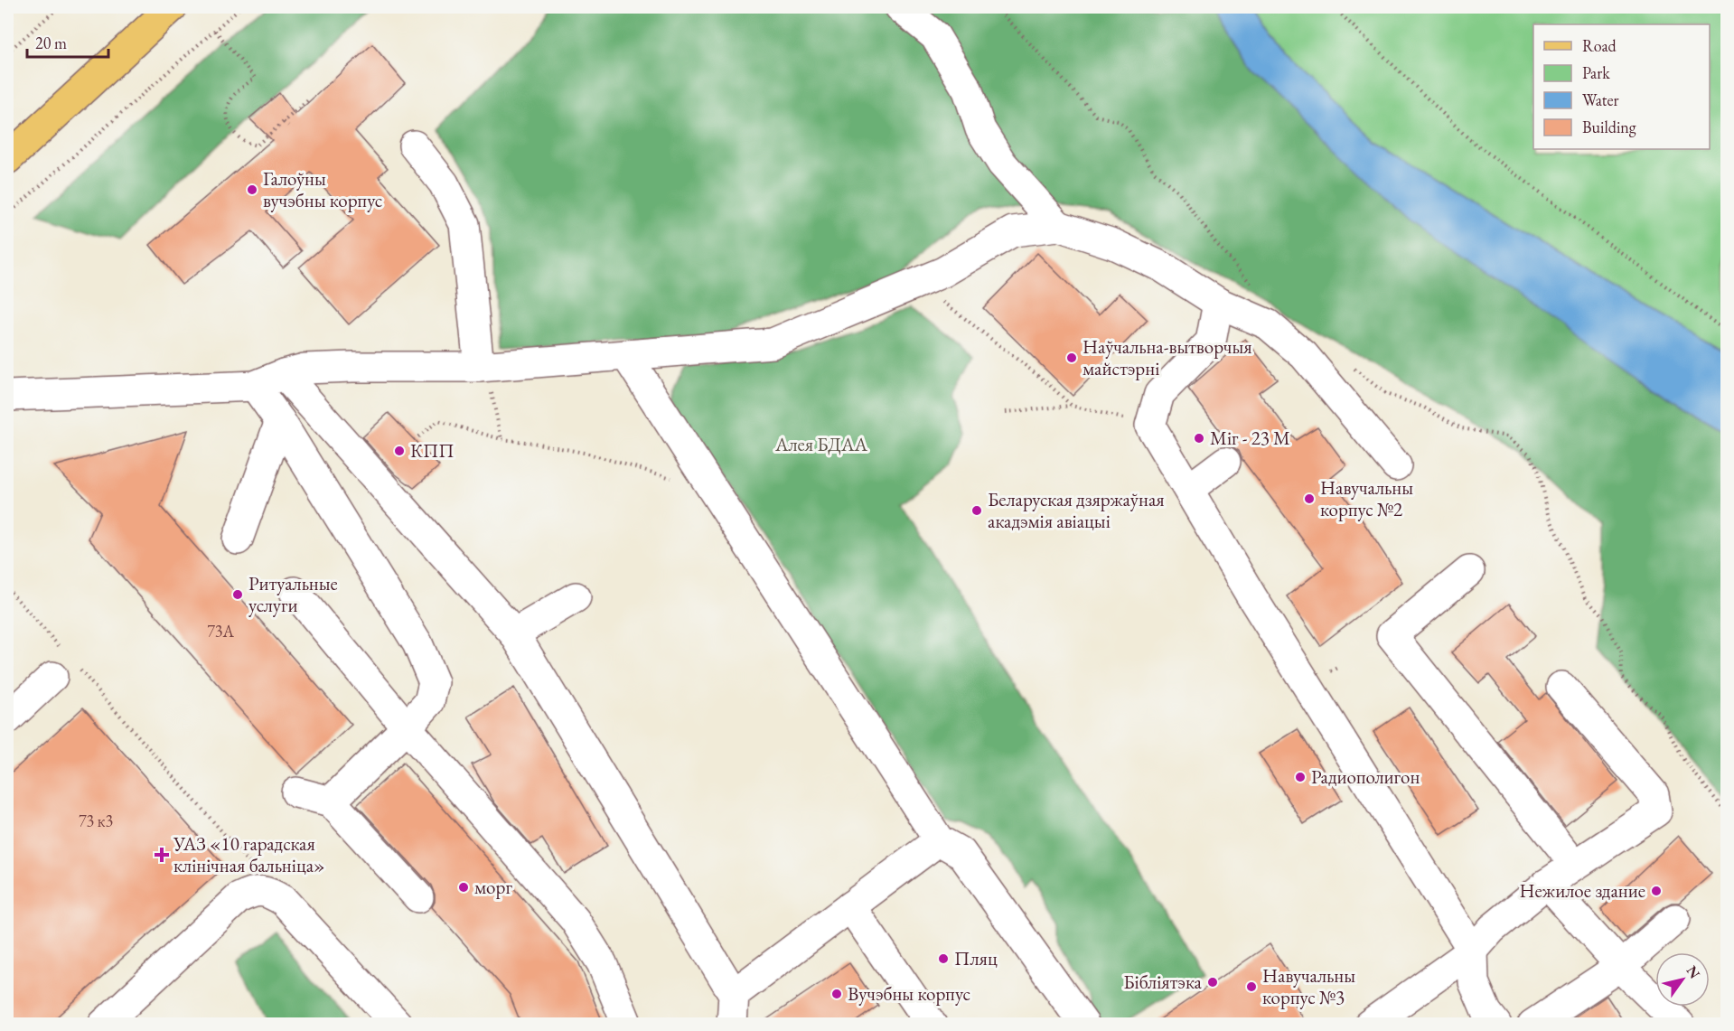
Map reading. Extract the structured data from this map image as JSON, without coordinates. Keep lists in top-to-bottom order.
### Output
{
  "parks": ["Алея БДАА"],
  "places": {
    "other": [
      "Галоўны вучэбны корпус",
      "Наўчальна-вытворчыя майстэрні",
      "Міг - 23 М",
      "КПП",
      "Навучальны корпус №2",
      "Беларуская дзяржаўная акадэмія авіацыі",
      "Ритуальные услуги",
      "Радиополигон",
      "морг",
      "Нежилое здание",
      "Пляц",
      "Бібліятэка",
      "Навучальны корпус №3",
      "Вучэбны корпус"
    ],
    "health": ["УАЗ «10 гарадская клінічная бальніца»"]
  },
  "house_numbers": ["73А", "73 к3"],
  "legend": [
    "Road",
    "Park",
    "Water",
    "Building"
  ],
  "scale_bar": "20 m",
  "north": "top right"
}
